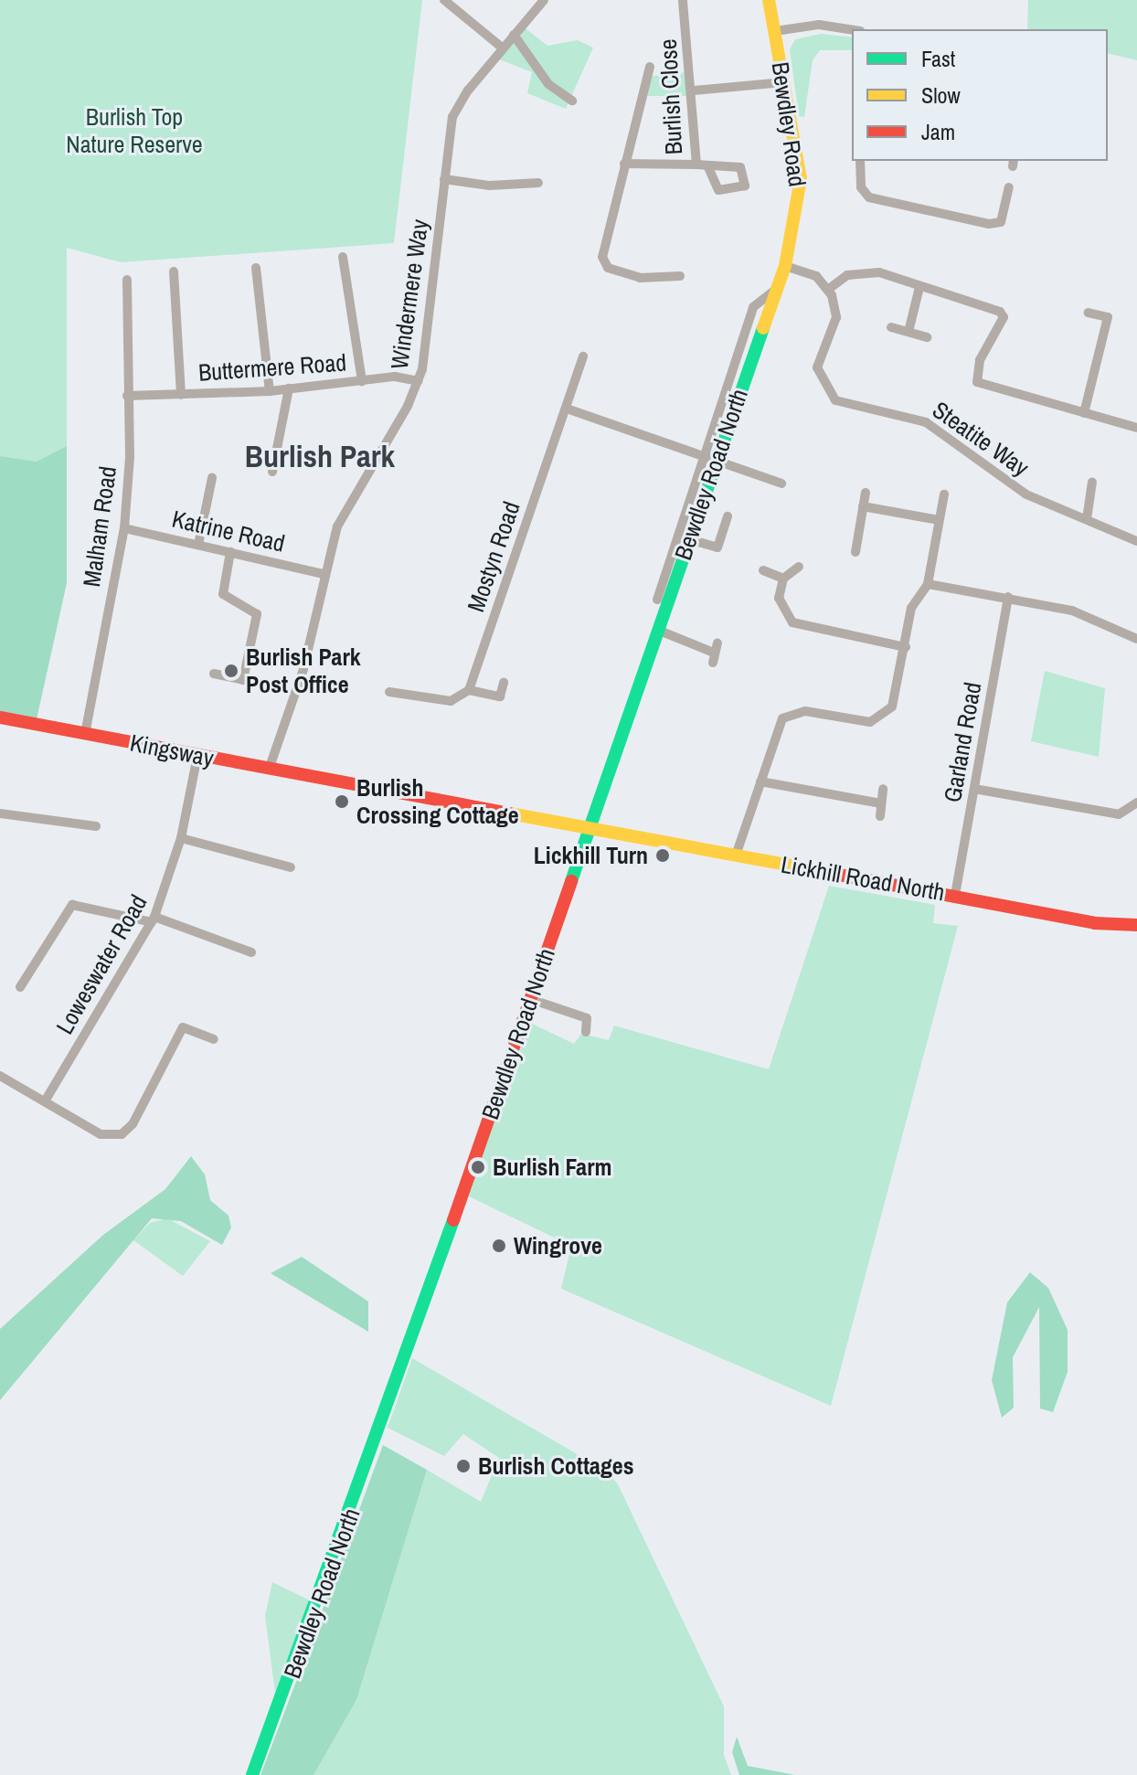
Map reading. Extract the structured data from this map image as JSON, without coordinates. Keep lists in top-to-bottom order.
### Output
{
  "streets": {
    "main road": [
      "Bewdley Road",
      "Bewdley Road North",
      "Kingsway",
      "Lickhill Road North"
    ],
    "street": [
      "Burlish Close",
      "Windermere Way",
      "Buttermere Road",
      "Steatite Way",
      "Malham Road",
      "Katrine Road",
      "Mostyn Road",
      "Garland Road",
      "Loweswater Road"
    ]
  },
  "crossings": [
    ["Bewdley Road", "Bewdley Road North"],
    ["Windermere Way", "Buttermere Road"],
    ["Windermere Way", "Katrine Road"],
    ["Windermere Way", "Kingsway"],
    ["Buttermere Road", "Malham Road"],
    ["Bewdley Road North", "Kingsway"],
    ["Bewdley Road North", "Lickhill Road North"],
    ["Malham Road", "Katrine Road"],
    ["Malham Road", "Kingsway"],
    ["Garland Road", "Lickhill Road North"],
    ["Kingsway", "Lickhill Road North"],
    ["Kingsway", "Loweswater Road"]
  ],
  "districts": ["Burlish Park"],
  "parks": ["Burlish Top Nature Reserve"],
  "places": [
    "Burlish Park Post Office",
    "Burlish Crossing Cottage",
    "Lickhill Turn",
    "Burlish Farm",
    "Wingrove",
    "Burlish Cottages"
  ],
  "legend": ["Fast", "Slow", "Jam"]
}
